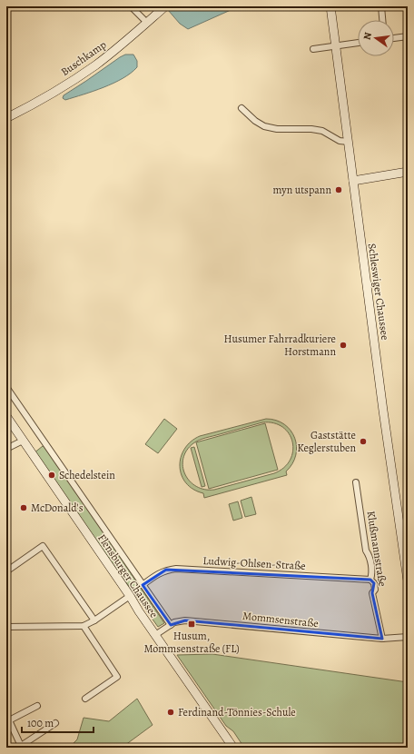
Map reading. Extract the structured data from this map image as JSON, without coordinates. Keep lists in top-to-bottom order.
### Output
{
  "streets": {
    "street": [
      "Buschkamp",
      "Schleswiger Chaussee",
      "Klußmannstraße",
      "Ludwig-Ohlsen-Straße",
      "Flensburger Chaussee",
      "Mommsenstraße"
    ]
  },
  "crossings": [
    ["Klußmannstraße", "Ludwig-Ohlsen-Straße"],
    ["Klußmannstraße", "Mommsenstraße"],
    ["Ludwig-Ohlsen-Straße", "Flensburger Chaussee"],
    ["Flensburger Chaussee", "Mommsenstraße"]
  ],
  "places": {
    "other": [
      "myn utspann",
      "Husumer Fahrradkuriere Horstmann",
      "Gaststätte Keglerstuben",
      "Schedelstein",
      "McDonald's",
      "Ferdinand-Tönnies-Schule"
    ],
    "transit": ["Husum, Mommsenstraße (FL)"]
  },
  "scale_bar": "100 m",
  "north": "left"
}
